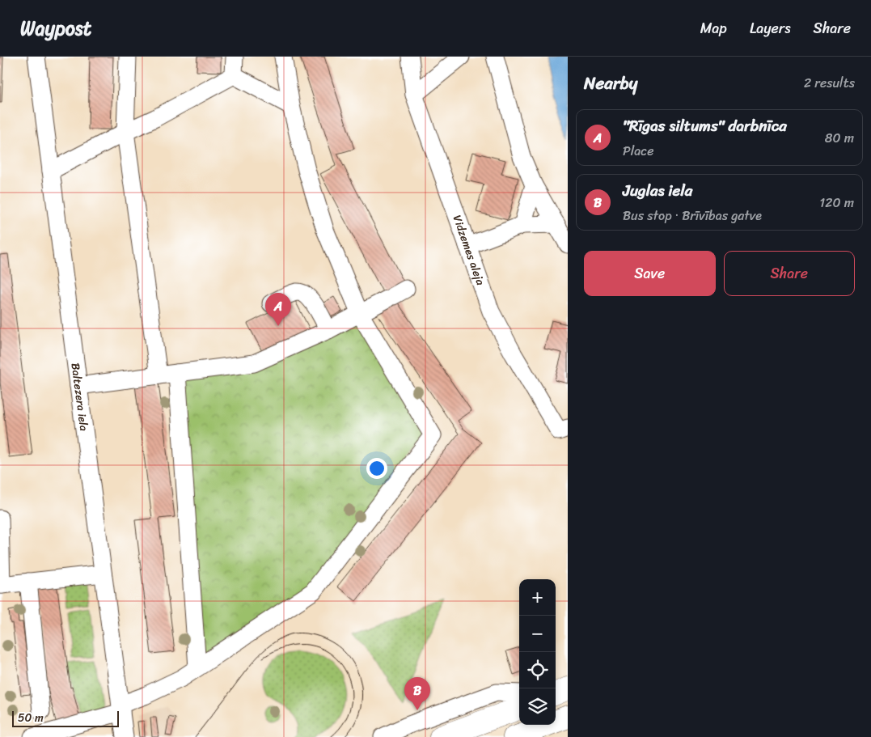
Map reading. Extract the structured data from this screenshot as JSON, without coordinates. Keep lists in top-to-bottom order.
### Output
{
  "streets": {
    "street": ["Vidzemes aleja", "Baltezera iela"]
  },
  "scale_bar": "50 m",
  "page": {
    "header": "Waypost",
    "nav": ["Map", "Layers", "Share"],
    "heading": ["Nearby", "2 results"],
    "list": [
      {
        "mark": "A",
        "name": "\"Rīgas siltums\" darbnīca",
        "note": "Place",
        "value": "80 m"
      },
      {
        "mark": "B",
        "name": "Juglas iela",
        "note": "Bus stop · Brīvības gatve",
        "value": "120 m"
      }
    ],
    "buttons": ["Save", "Share"],
    "pins": ["A", "B"],
    "map_buttons": ["+", "−"],
    "scale": "50 m"
  }
}
